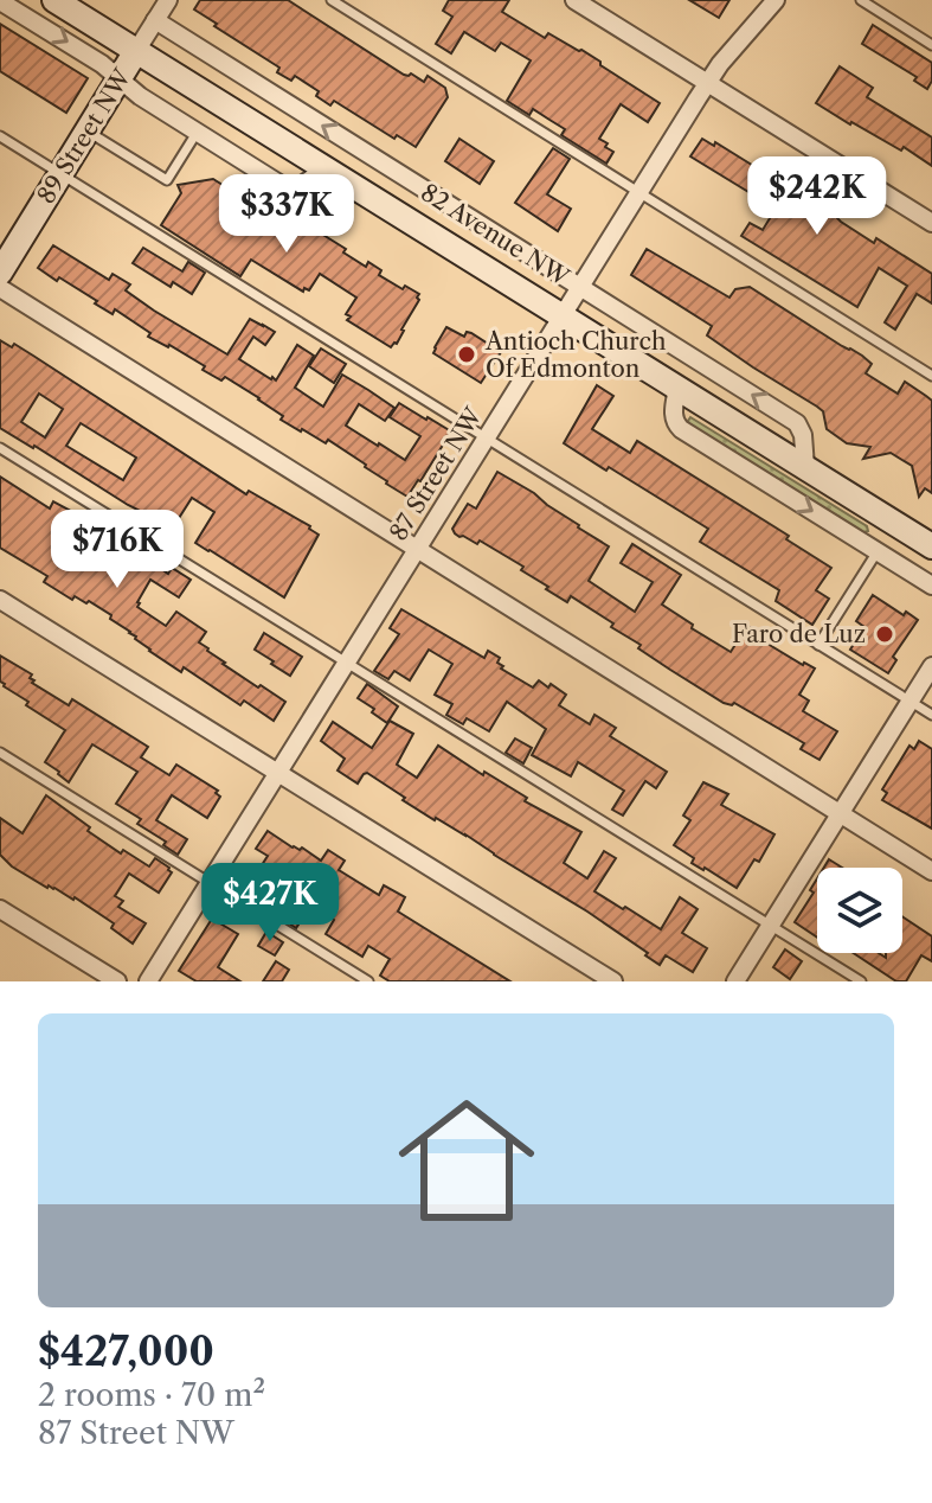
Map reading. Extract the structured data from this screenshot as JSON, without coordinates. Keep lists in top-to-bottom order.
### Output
{
  "streets": {
    "main road": ["89 Street NW", "82 Avenue NW"],
    "street": ["87 Street NW"]
  },
  "crossings": [
    ["89 Street NW", "82 Avenue NW"],
    ["82 Avenue NW", "87 Street NW"]
  ],
  "places": ["Antioch Church Of Edmonton", "Faro de Luz"],
  "page": {
    "price": [
      "$242K",
      "$337K",
      "$716K",
      "$427K"
    ],
    "list": [
      {
        "name": "$427,000",
        "note": "2 rooms · 70 m² · 87 Street NW"
      }
    ]
  }
}
